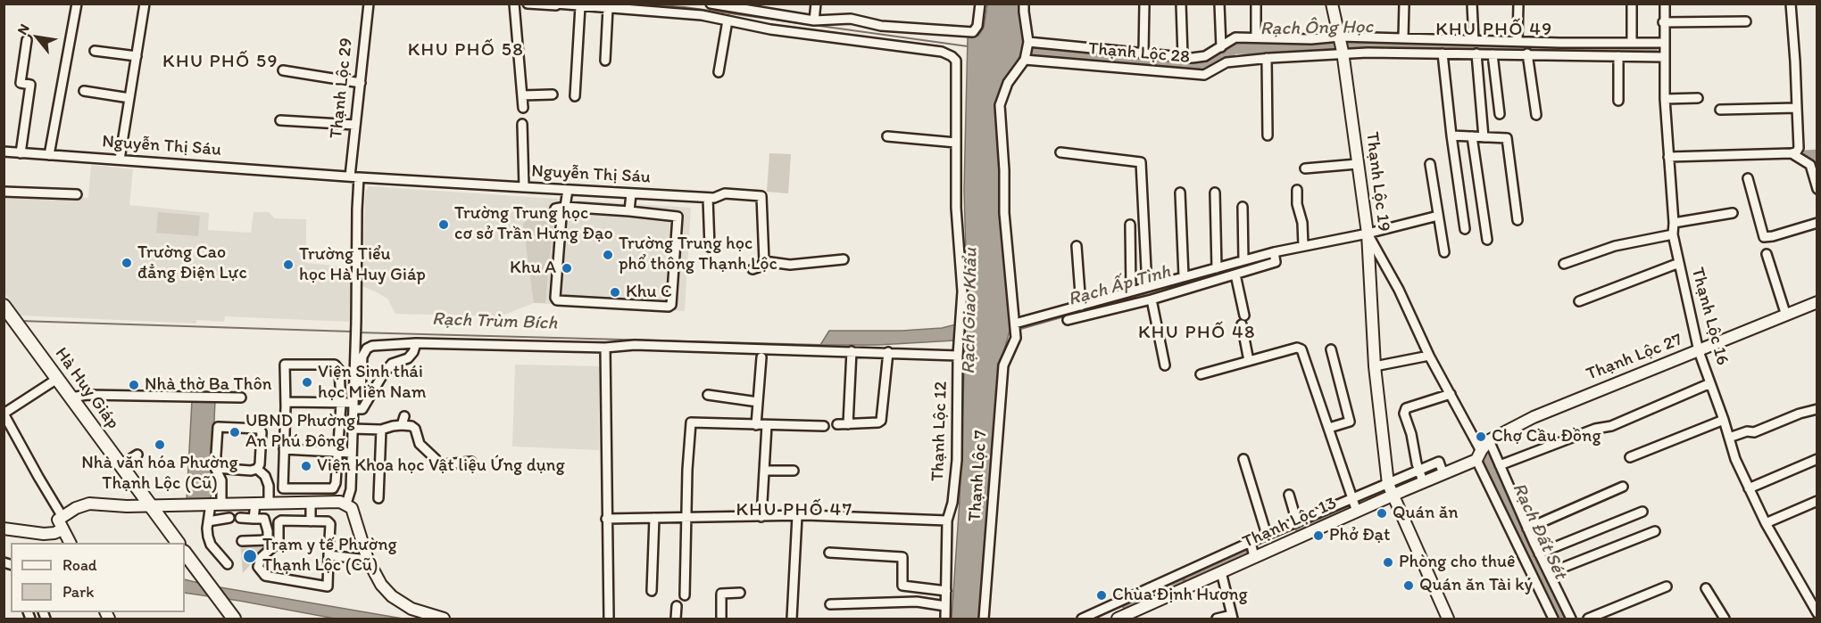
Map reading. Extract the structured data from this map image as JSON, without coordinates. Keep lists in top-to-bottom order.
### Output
{
  "streets": {
    "main road": ["Hà Huy Giáp"],
    "street": [
      "Thạnh Lộc 28",
      "Thạnh Lộc 29",
      "Nguyễn Thị Sáu",
      "Thạnh Lộc 19",
      "Thạnh Lộc 16",
      "Thạnh Lộc 27",
      "Thạnh Lộc 12",
      "Thạnh Lộc 7",
      "Thạnh Lộc 13"
    ]
  },
  "crossings": [
    ["Thạnh Lộc 28", "Thạnh Lộc 19"],
    ["Thạnh Lộc 28", "Thạnh Lộc 16"],
    ["Thạnh Lộc 28", "Thạnh Lộc 7"],
    ["Thạnh Lộc 29", "Nguyễn Thị Sáu"],
    ["Thạnh Lộc 19", "Thạnh Lộc 13"],
    ["Thạnh Lộc 16", "Thạnh Lộc 27"],
    ["Thạnh Lộc 27", "Thạnh Lộc 13"]
  ],
  "districts": [
    "KHU PHỐ 49",
    "KHU PHỐ 58",
    "KHU PHỐ 59",
    "KHU PHỐ 48",
    "KHU PHỐ 47"
  ],
  "water": [
    "Rạch Ông Học",
    "Rạch Ấp Tình",
    "Rạch Giao Khẩu",
    "Rạch Trùm Bích",
    "Rạch Đất Sét"
  ],
  "places": [
    "Trường Trung học cơ sở Trần Hưng Đạo",
    "Trường Trung học phổ thông Thạnh Lộc",
    "Trường Cao đẳng Điện Lực",
    "Trường Tiểu học Hà Huy Giáp",
    "Khu A",
    "Khu C",
    "Viện Sinh thái học Miền Nam",
    "Nhà thờ Ba Thôn",
    "UBND Phường An Phú Đông",
    "Chợ Cầu Đồng",
    "Nhà văn hóa Phường Thạnh Lộc (Cũ)",
    "Viện Khoa học Vật liệu Ứng dụng",
    "Quán ăn",
    "Phở Đạt",
    "Trạm y tế Phường Thạnh Lộc (Cũ)",
    "Phòng cho thuê",
    "Quán ăn Tài ký",
    "Chùa Định Hương"
  ],
  "legend": ["Road", "Park"],
  "north": "top left"
}
